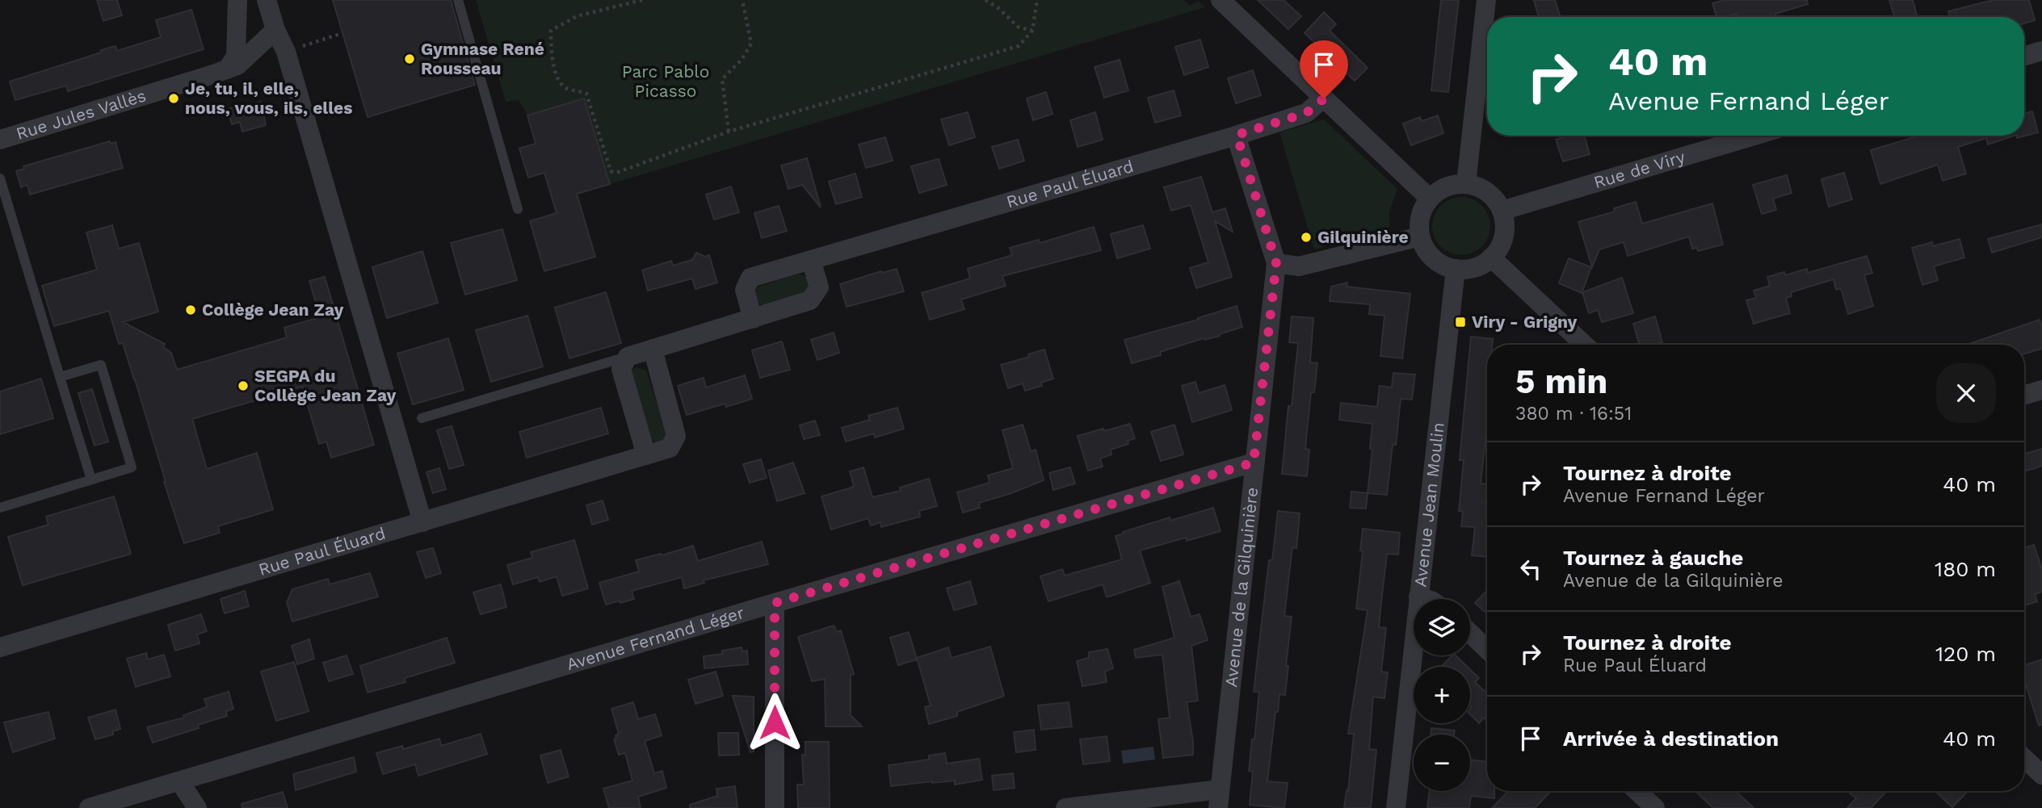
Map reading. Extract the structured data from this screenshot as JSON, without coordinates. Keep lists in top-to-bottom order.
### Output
{
  "streets": {
    "street": [
      "Rue Jules Vallès",
      "Rue de Viry",
      "Rue Paul Éluard",
      "Avenue Jean Moulin",
      "Avenue de la Gilquinière",
      "Avenue Fernand Léger"
    ]
  },
  "crossings": [
    ["Rue de Viry", "Avenue Jean Moulin"],
    ["Rue Paul Éluard", "Avenue de la Gilquinière"],
    ["Avenue de la Gilquinière", "Avenue Fernand Léger"]
  ],
  "parks": ["Parc Pablo Picasso"],
  "places": {
    "other": [
      "Gymnase René Rousseau",
      "Je, tu, il, elle, nous, vous, ils, elles",
      "Gilquinière",
      "Collège Jean Zay",
      "SEGPA du Collège Jean Zay"
    ],
    "transit": ["Viry - Grigny"]
  },
  "page": {
    "turn": ["40 m", "Avenue Fernand Léger"],
    "heading": ["5 min", "380 m · 16:51"],
    "list": [
      {
        "name": "Tournez à droite",
        "note": "Avenue Fernand Léger",
        "value": "40 m"
      },
      {
        "name": "Tournez à gauche",
        "note": "Avenue de la Gilquinière",
        "value": "180 m"
      },
      {
        "name": "Tournez à droite",
        "note": "Rue Paul Éluard",
        "value": "120 m"
      },
      {
        "name": "Arrivée à destination",
        "value": "40 m"
      }
    ],
    "map_buttons": ["+", "−"]
  }
}
